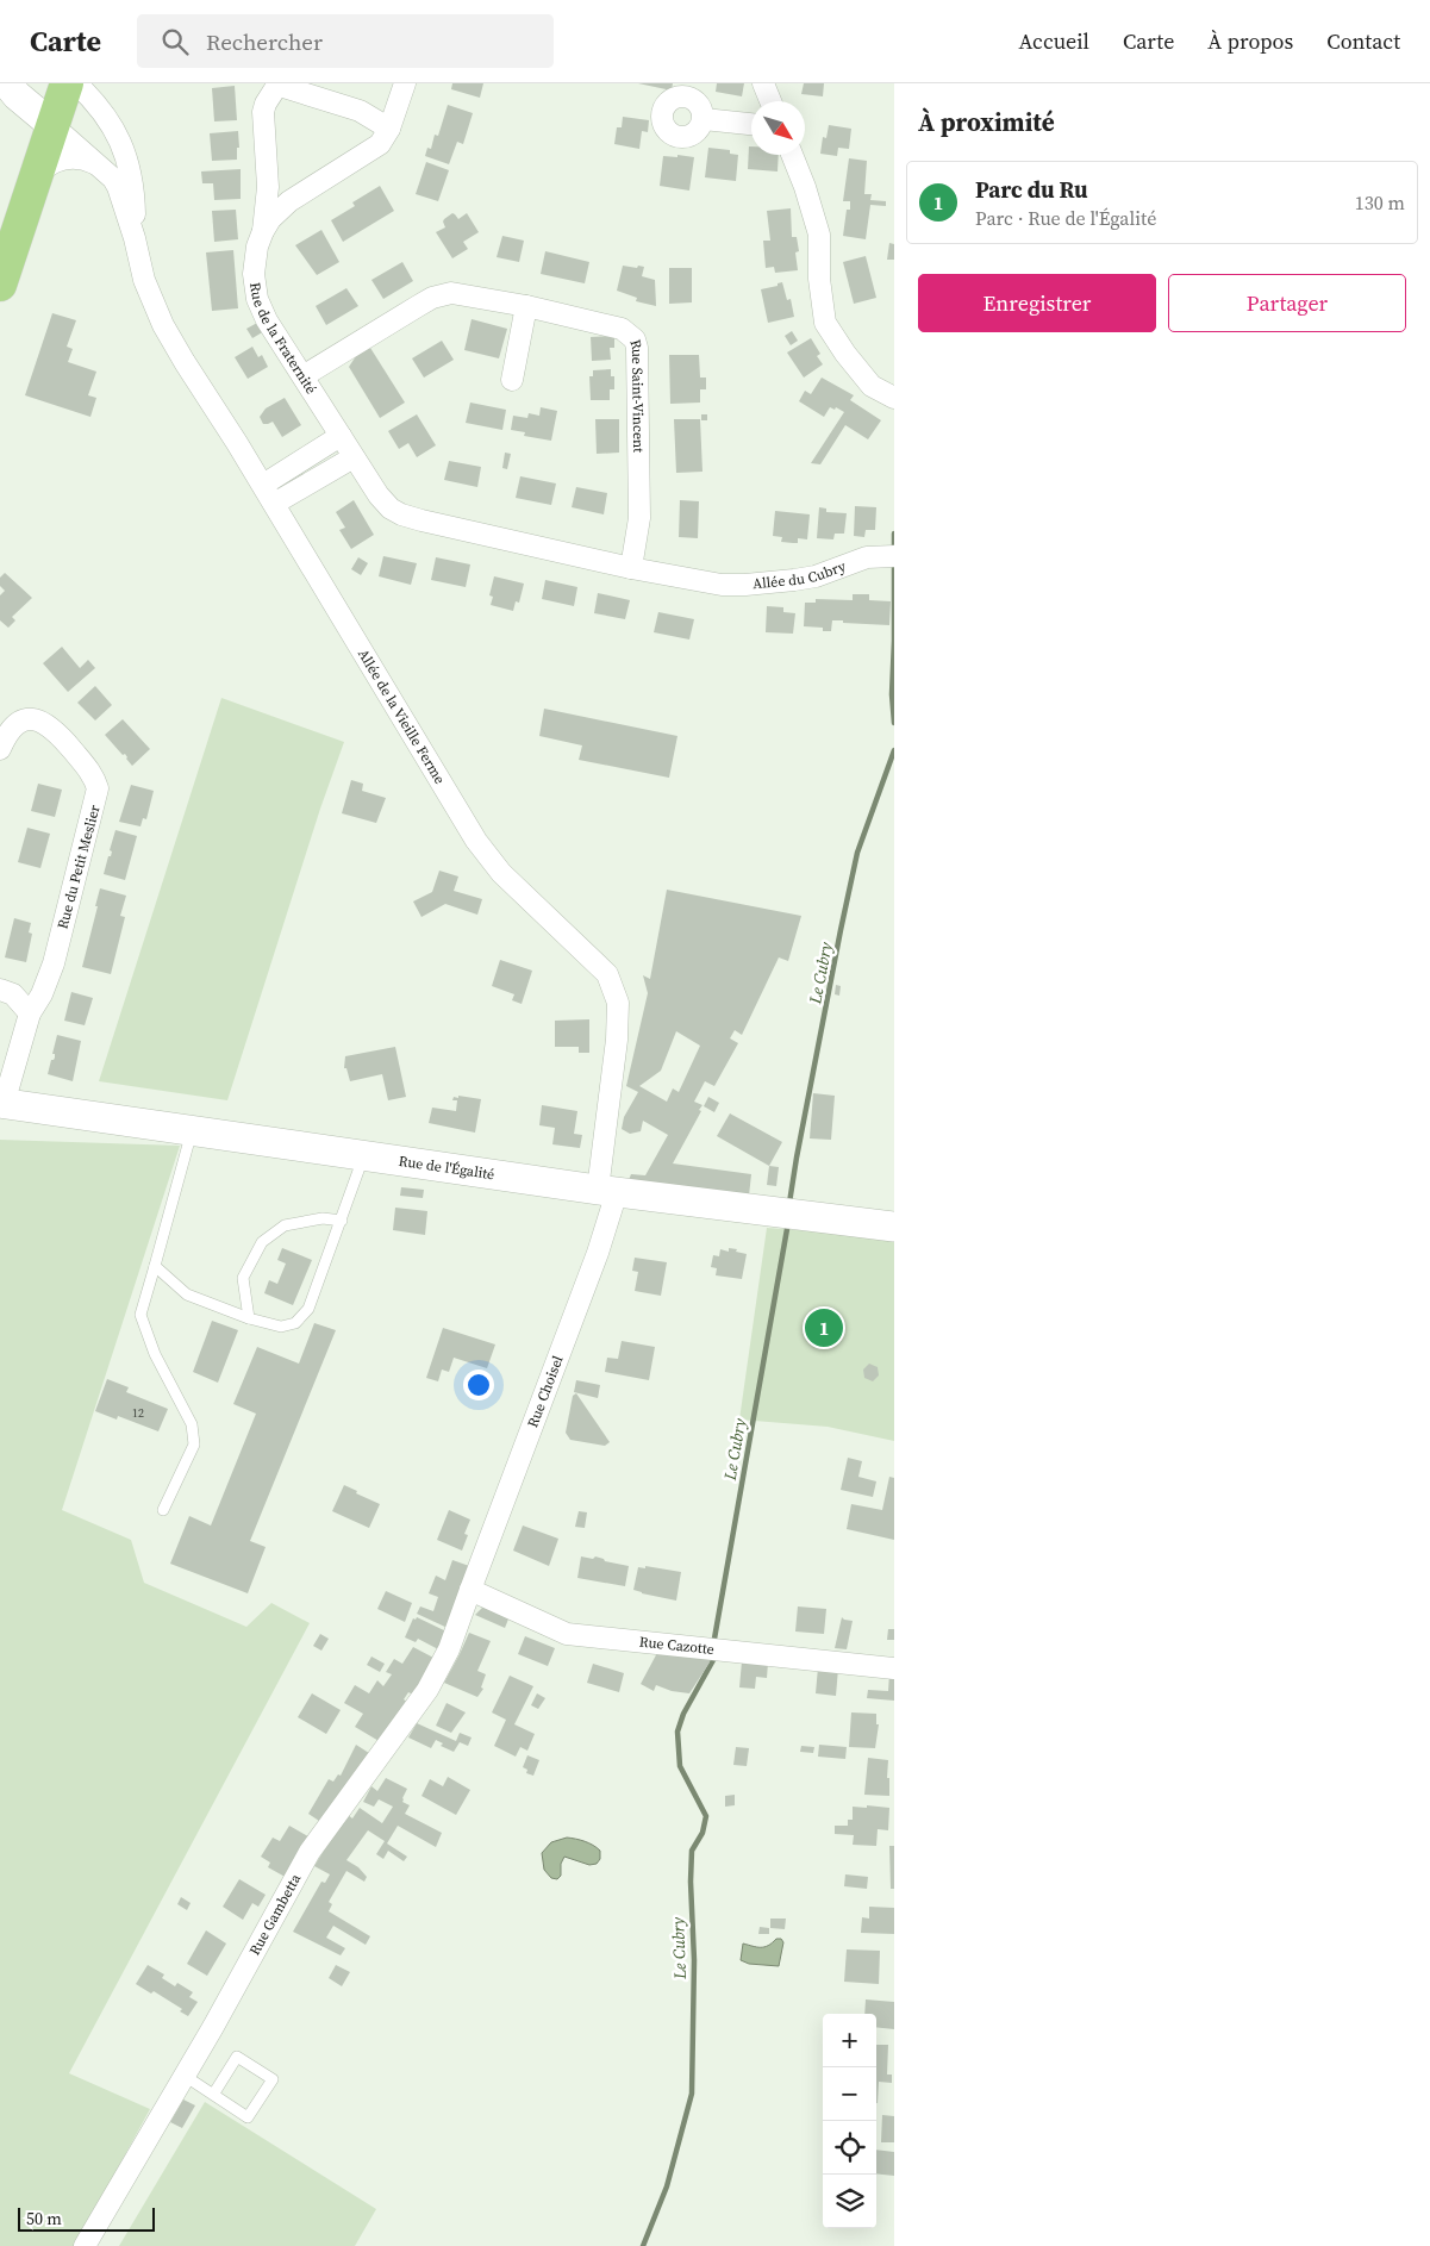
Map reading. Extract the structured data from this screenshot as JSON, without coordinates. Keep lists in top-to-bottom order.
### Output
{
  "streets": {
    "street": [
      "Rue de la Fraternité",
      "Rue Saint-Vincent",
      "Allée du Cubry",
      "Allée de la Vieille Ferme",
      "Rue du Petit Meslier",
      "Rue de l'Égalité",
      "Rue Choisel",
      "Rue Cazotte",
      "Rue Gambetta"
    ]
  },
  "crossings": [
    ["Rue de la Fraternité", "Rue Saint-Vincent"],
    ["Rue Saint-Vincent", "Allée du Cubry"],
    ["Allée de la Vieille Ferme", "Rue de l'Égalité"],
    ["Allée de la Vieille Ferme", "Rue Choisel"],
    ["Rue du Petit Meslier", "Rue de l'Égalité"],
    ["Rue de l'Égalité", "Rue Choisel"],
    ["Rue Choisel", "Rue Cazotte"],
    ["Rue Choisel", "Rue Gambetta"],
    ["Rue Cazotte", "Rue Gambetta"]
  ],
  "water": ["Le Cubry"],
  "house_numbers": ["12"],
  "scale_bar": "50 m",
  "north": "bottom right",
  "page": {
    "header": "Carte",
    "search": "Rechercher",
    "nav": [
      "Accueil",
      "Carte",
      "À propos",
      "Contact"
    ],
    "heading": "À proximité",
    "list": [
      {
        "mark": "1",
        "name": "Parc du Ru",
        "note": "Parc · Rue de l'Égalité",
        "value": "130 m"
      }
    ],
    "buttons": ["Enregistrer", "Partager"],
    "pins": "1",
    "map_buttons": ["+", "−"],
    "scale": "50 m"
  }
}
